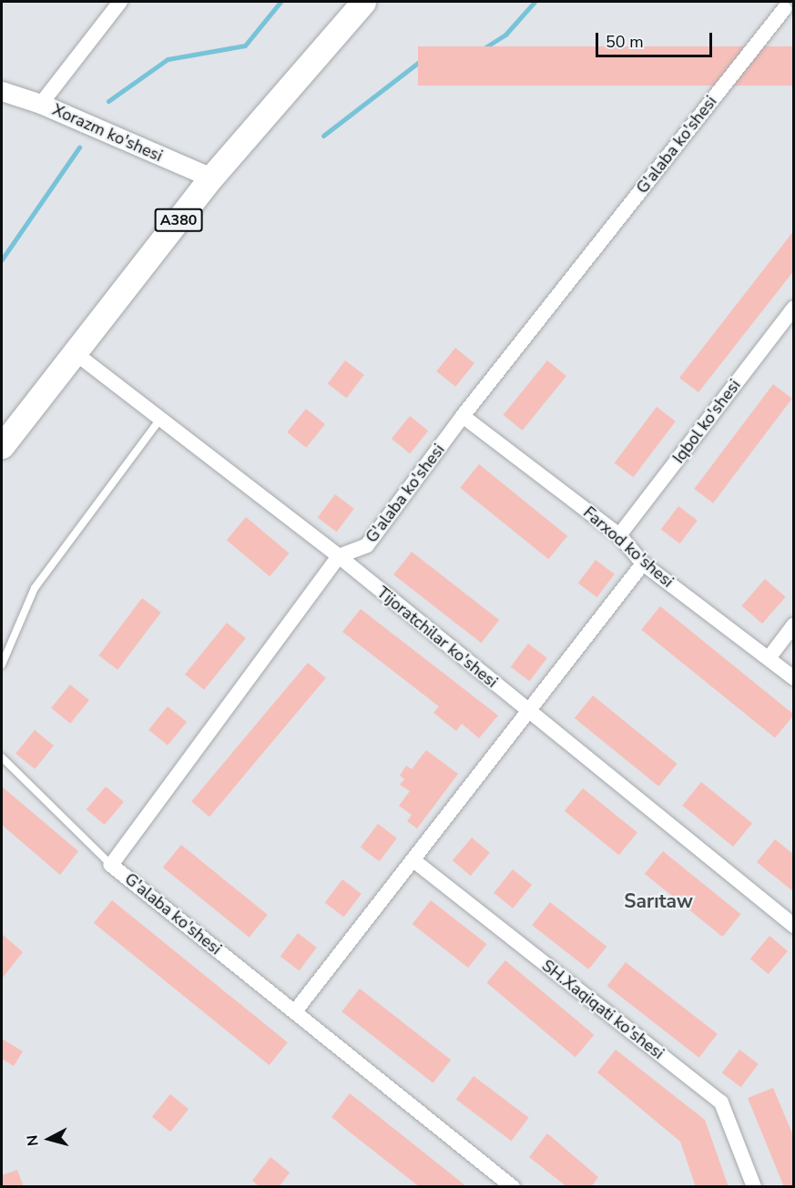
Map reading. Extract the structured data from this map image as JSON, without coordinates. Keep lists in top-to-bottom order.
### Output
{
  "streets": {
    "highway": ["A380"],
    "street": [
      "Xorazm ko'shesi",
      "G'alaba ko'shesi",
      "Iqbol ko'shesi",
      "Farxod ko'shesi",
      "Tijoratchilar ko'shesi",
      "SH.Xaqiqati ko'shesi"
    ]
  },
  "crossings": [
    ["Xorazm ko'shesi", "A380"],
    ["G'alaba ko'shesi", "Farxod ko'shesi"],
    ["G'alaba ko'shesi", "Tijoratchilar ko'shesi"],
    ["A380", "Tijoratchilar ko'shesi"],
    ["Iqbol ko'shesi", "Farxod ko'shesi"]
  ],
  "districts": ["Sarıtaw"],
  "scale_bar": "50 m",
  "north": "left"
}
